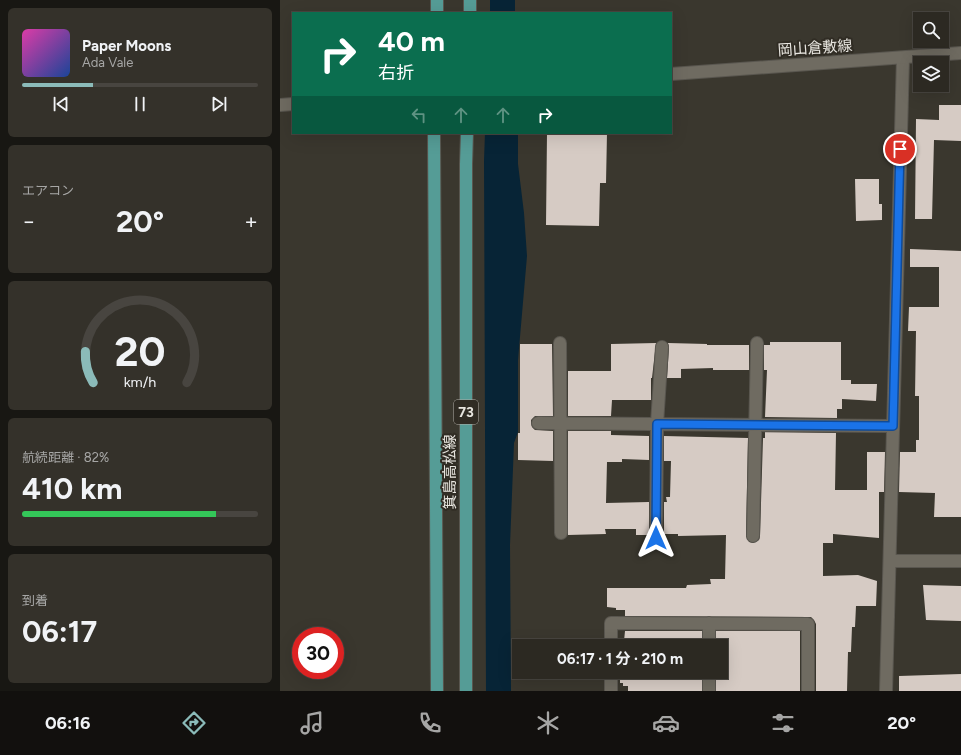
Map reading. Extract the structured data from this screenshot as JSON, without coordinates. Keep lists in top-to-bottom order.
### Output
{
  "streets": {
    "main road": ["73", "箕島高松線"],
    "street": ["岡山倉敷線"]
  },
  "page": {
    "turn": ["40 m", "右折"],
    "song": ["Paper Moons", "Ada Vale"],
    "tile": [
      "エアコン",
      ["航続距離 · 82%", "410 km"],
      ["到着", "06:17"]
    ],
    "heat": ["−", "20°", "+"],
    "limit": "30",
    "trip": "06:17 · 1 分 · 210 m",
    "tabs": ["06:16", "20°"],
    "gauge": ["20", "km/h"]
  }
}
